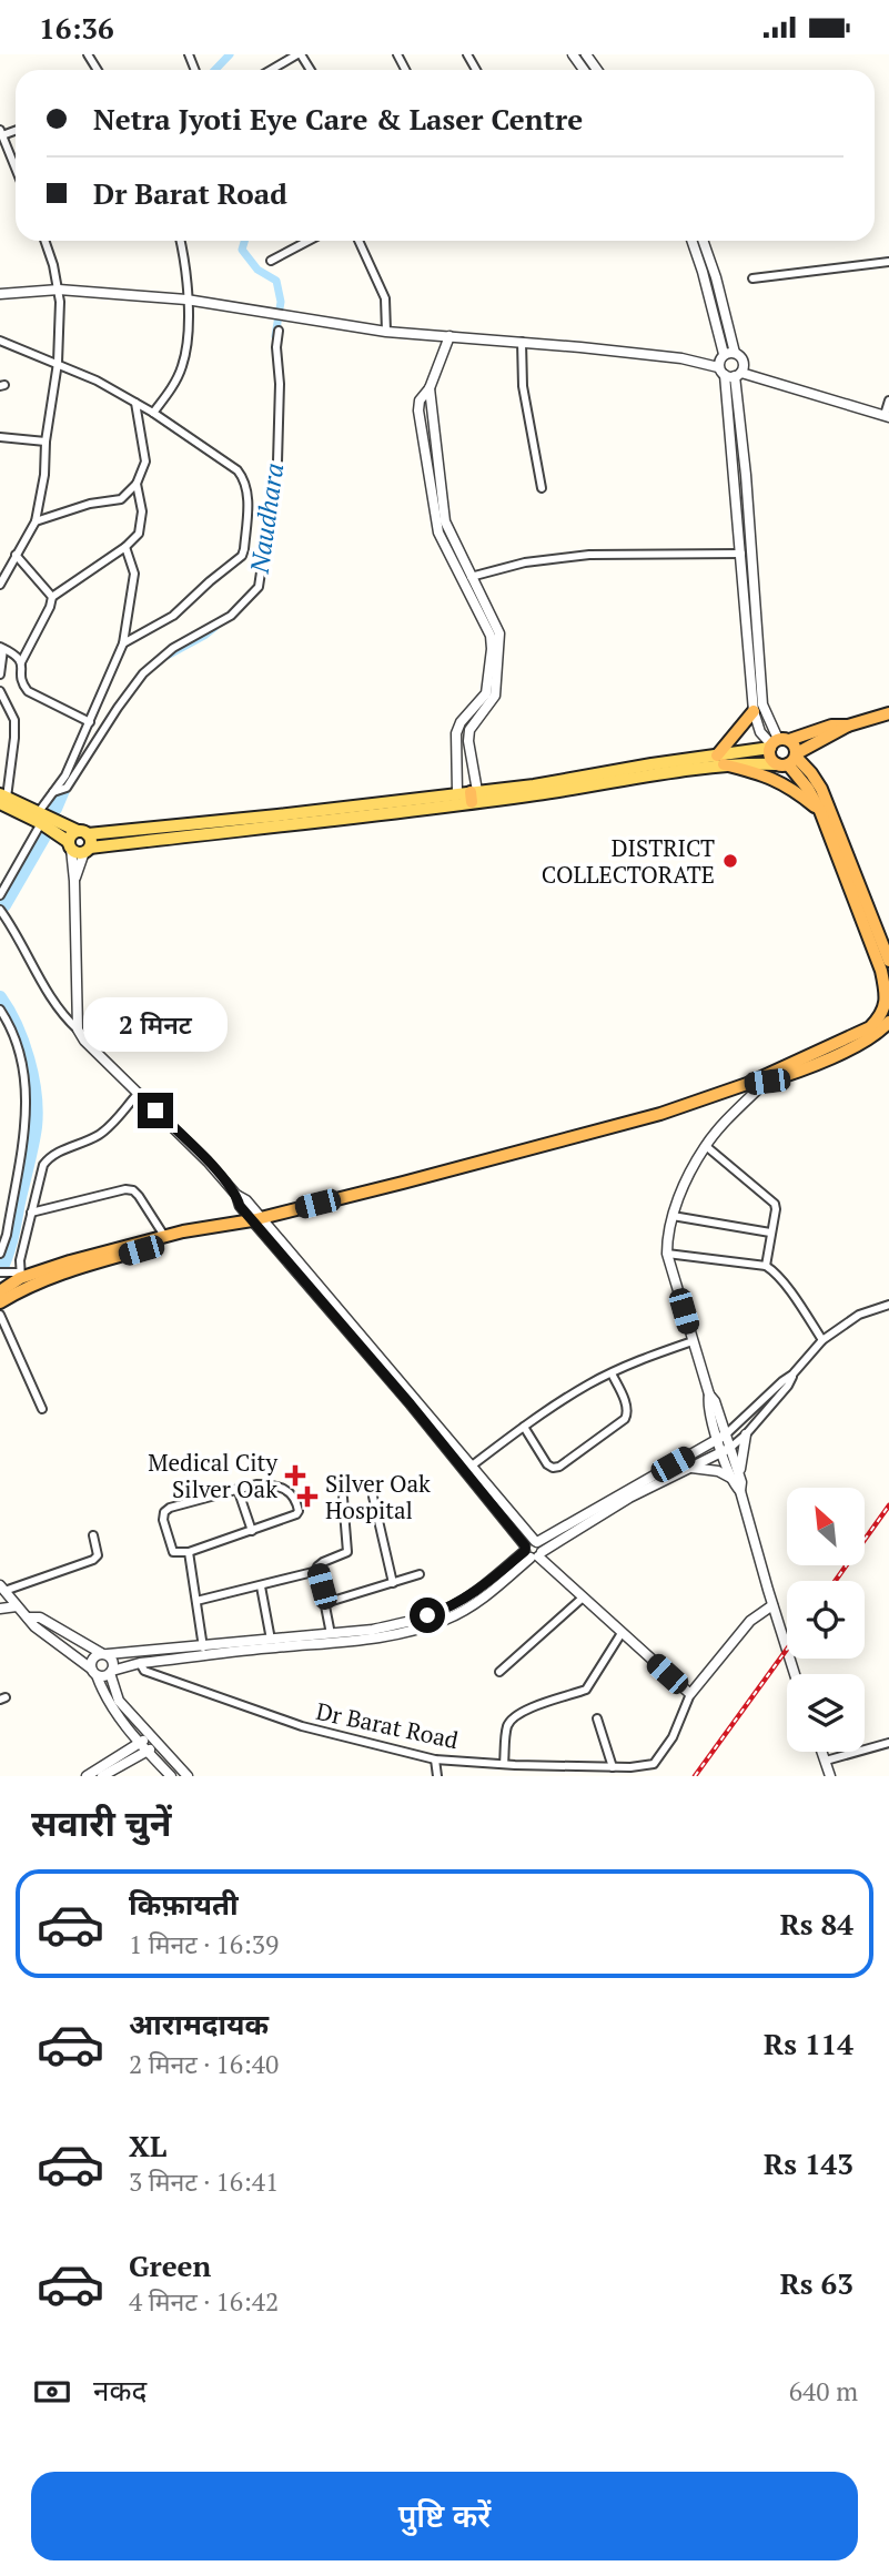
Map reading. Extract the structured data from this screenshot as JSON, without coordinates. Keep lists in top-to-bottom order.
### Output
{
  "streets": {
    "street": ["Dr Barat Road"]
  },
  "water": ["Naudhara"],
  "places": {
    "other": ["DISTRICT COLLECTORATE"],
    "health": ["Medical City Silver Oak", "Silver Oak Hospital"]
  },
  "north": "top left",
  "page": {
    "status": "16:36",
    "banner": ["Netra Jyoti Eye Care & Laser Centre", "Dr Barat Road"],
    "bubble": "2 मिनट",
    "heading": "सवारी चुनें",
    "list": [
      {
        "name": "किफ़ायती",
        "note": "1 मिनट · 16:39",
        "value": "Rs 84"
      },
      {
        "name": "आरामदायक",
        "note": "2 मिनट · 16:40",
        "value": "Rs 114"
      },
      {
        "name": "XL",
        "note": "3 मिनट · 16:41",
        "value": "Rs 143"
      },
      {
        "name": "Green",
        "note": "4 मिनट · 16:42",
        "value": "Rs 63"
      }
    ],
    "pay": ["नकद", "640 m"],
    "buttons": "पुष्टि करें"
  }
}
